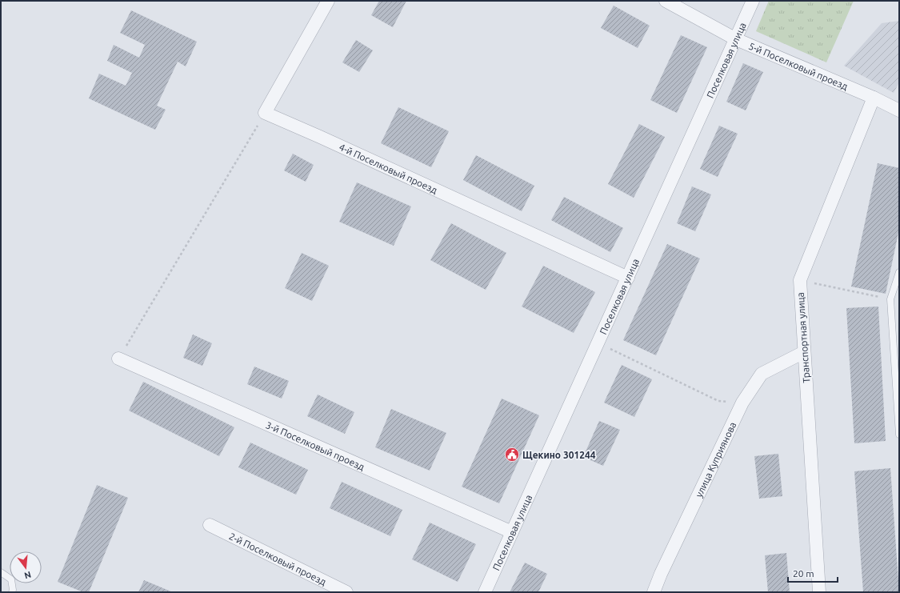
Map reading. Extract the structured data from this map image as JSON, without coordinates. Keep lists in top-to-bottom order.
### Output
{
  "streets": {
    "street": [
      "Поселковая улица",
      "5-й Поселковый проезд",
      "4-й Поселковый проезд",
      "Транспортная улица",
      "3-й Поселковый проезд",
      "улица Куприянова",
      "2-й Поселковый проезд"
    ]
  },
  "crossings": [
    ["Поселковая улица", "5-й Поселковый проезд"],
    ["Поселковая улица", "4-й Поселковый проезд"],
    ["Поселковая улица", "3-й Поселковый проезд"],
    ["5-й Поселковый проезд", "Транспортная улица"],
    ["Транспортная улица", "улица Куприянова"]
  ],
  "places": {
    "public building": ["Щекино 301244"]
  },
  "scale_bar": "20 m",
  "north": "bottom"
}
